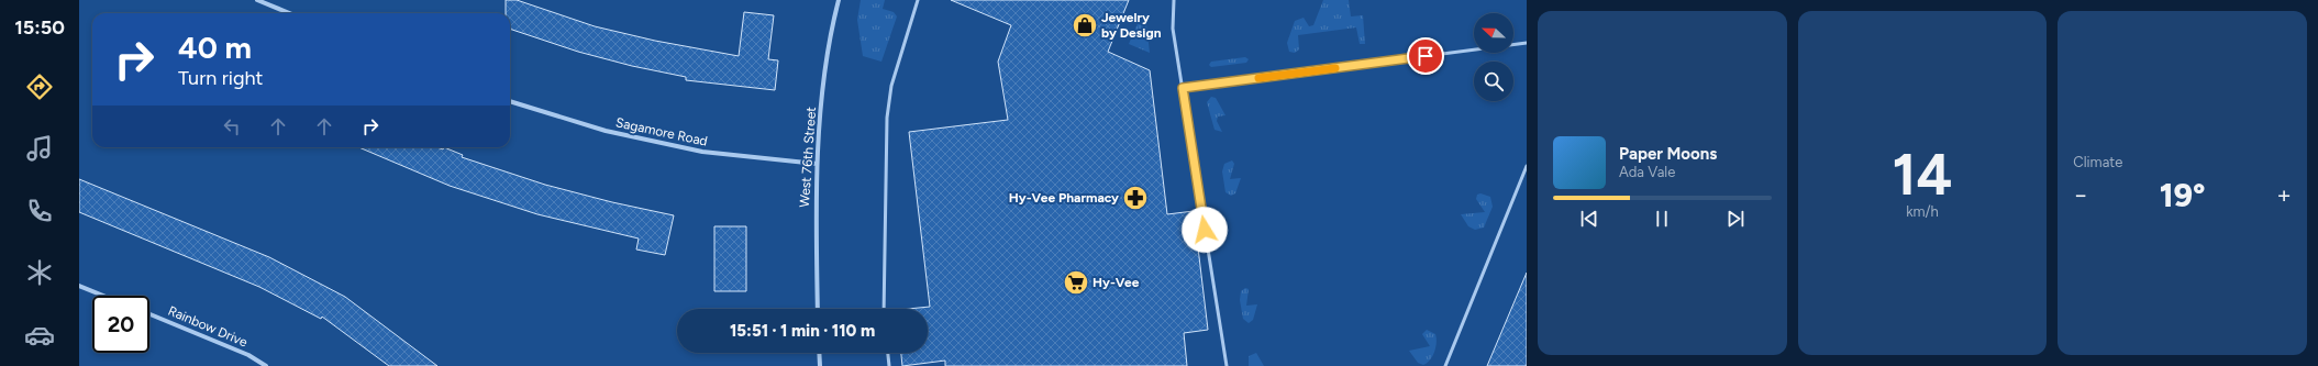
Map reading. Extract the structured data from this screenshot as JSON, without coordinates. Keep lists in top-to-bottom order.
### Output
{
  "streets": {
    "street": ["Sagamore Road", "West 76th Street", "Rainbow Drive"]
  },
  "crossings": [
    ["Sagamore Road", "West 76th Street"]
  ],
  "places": {
    "shop": ["Jewelry by Design"],
    "pharmacy": ["Hy-Vee Pharmacy"],
    "supermarket": ["Hy-Vee"]
  },
  "north": "left",
  "page": {
    "tabs": "15:50",
    "tile": [
      ["14", "km/h"],
      "Climate"
    ],
    "turn": ["40 m", "Turn right"],
    "song": ["Paper Moons", "Ada Vale"],
    "heat": ["−", "19°", "+"],
    "limit": "20",
    "trip": "15:51 · 1 min · 110 m"
  }
}
